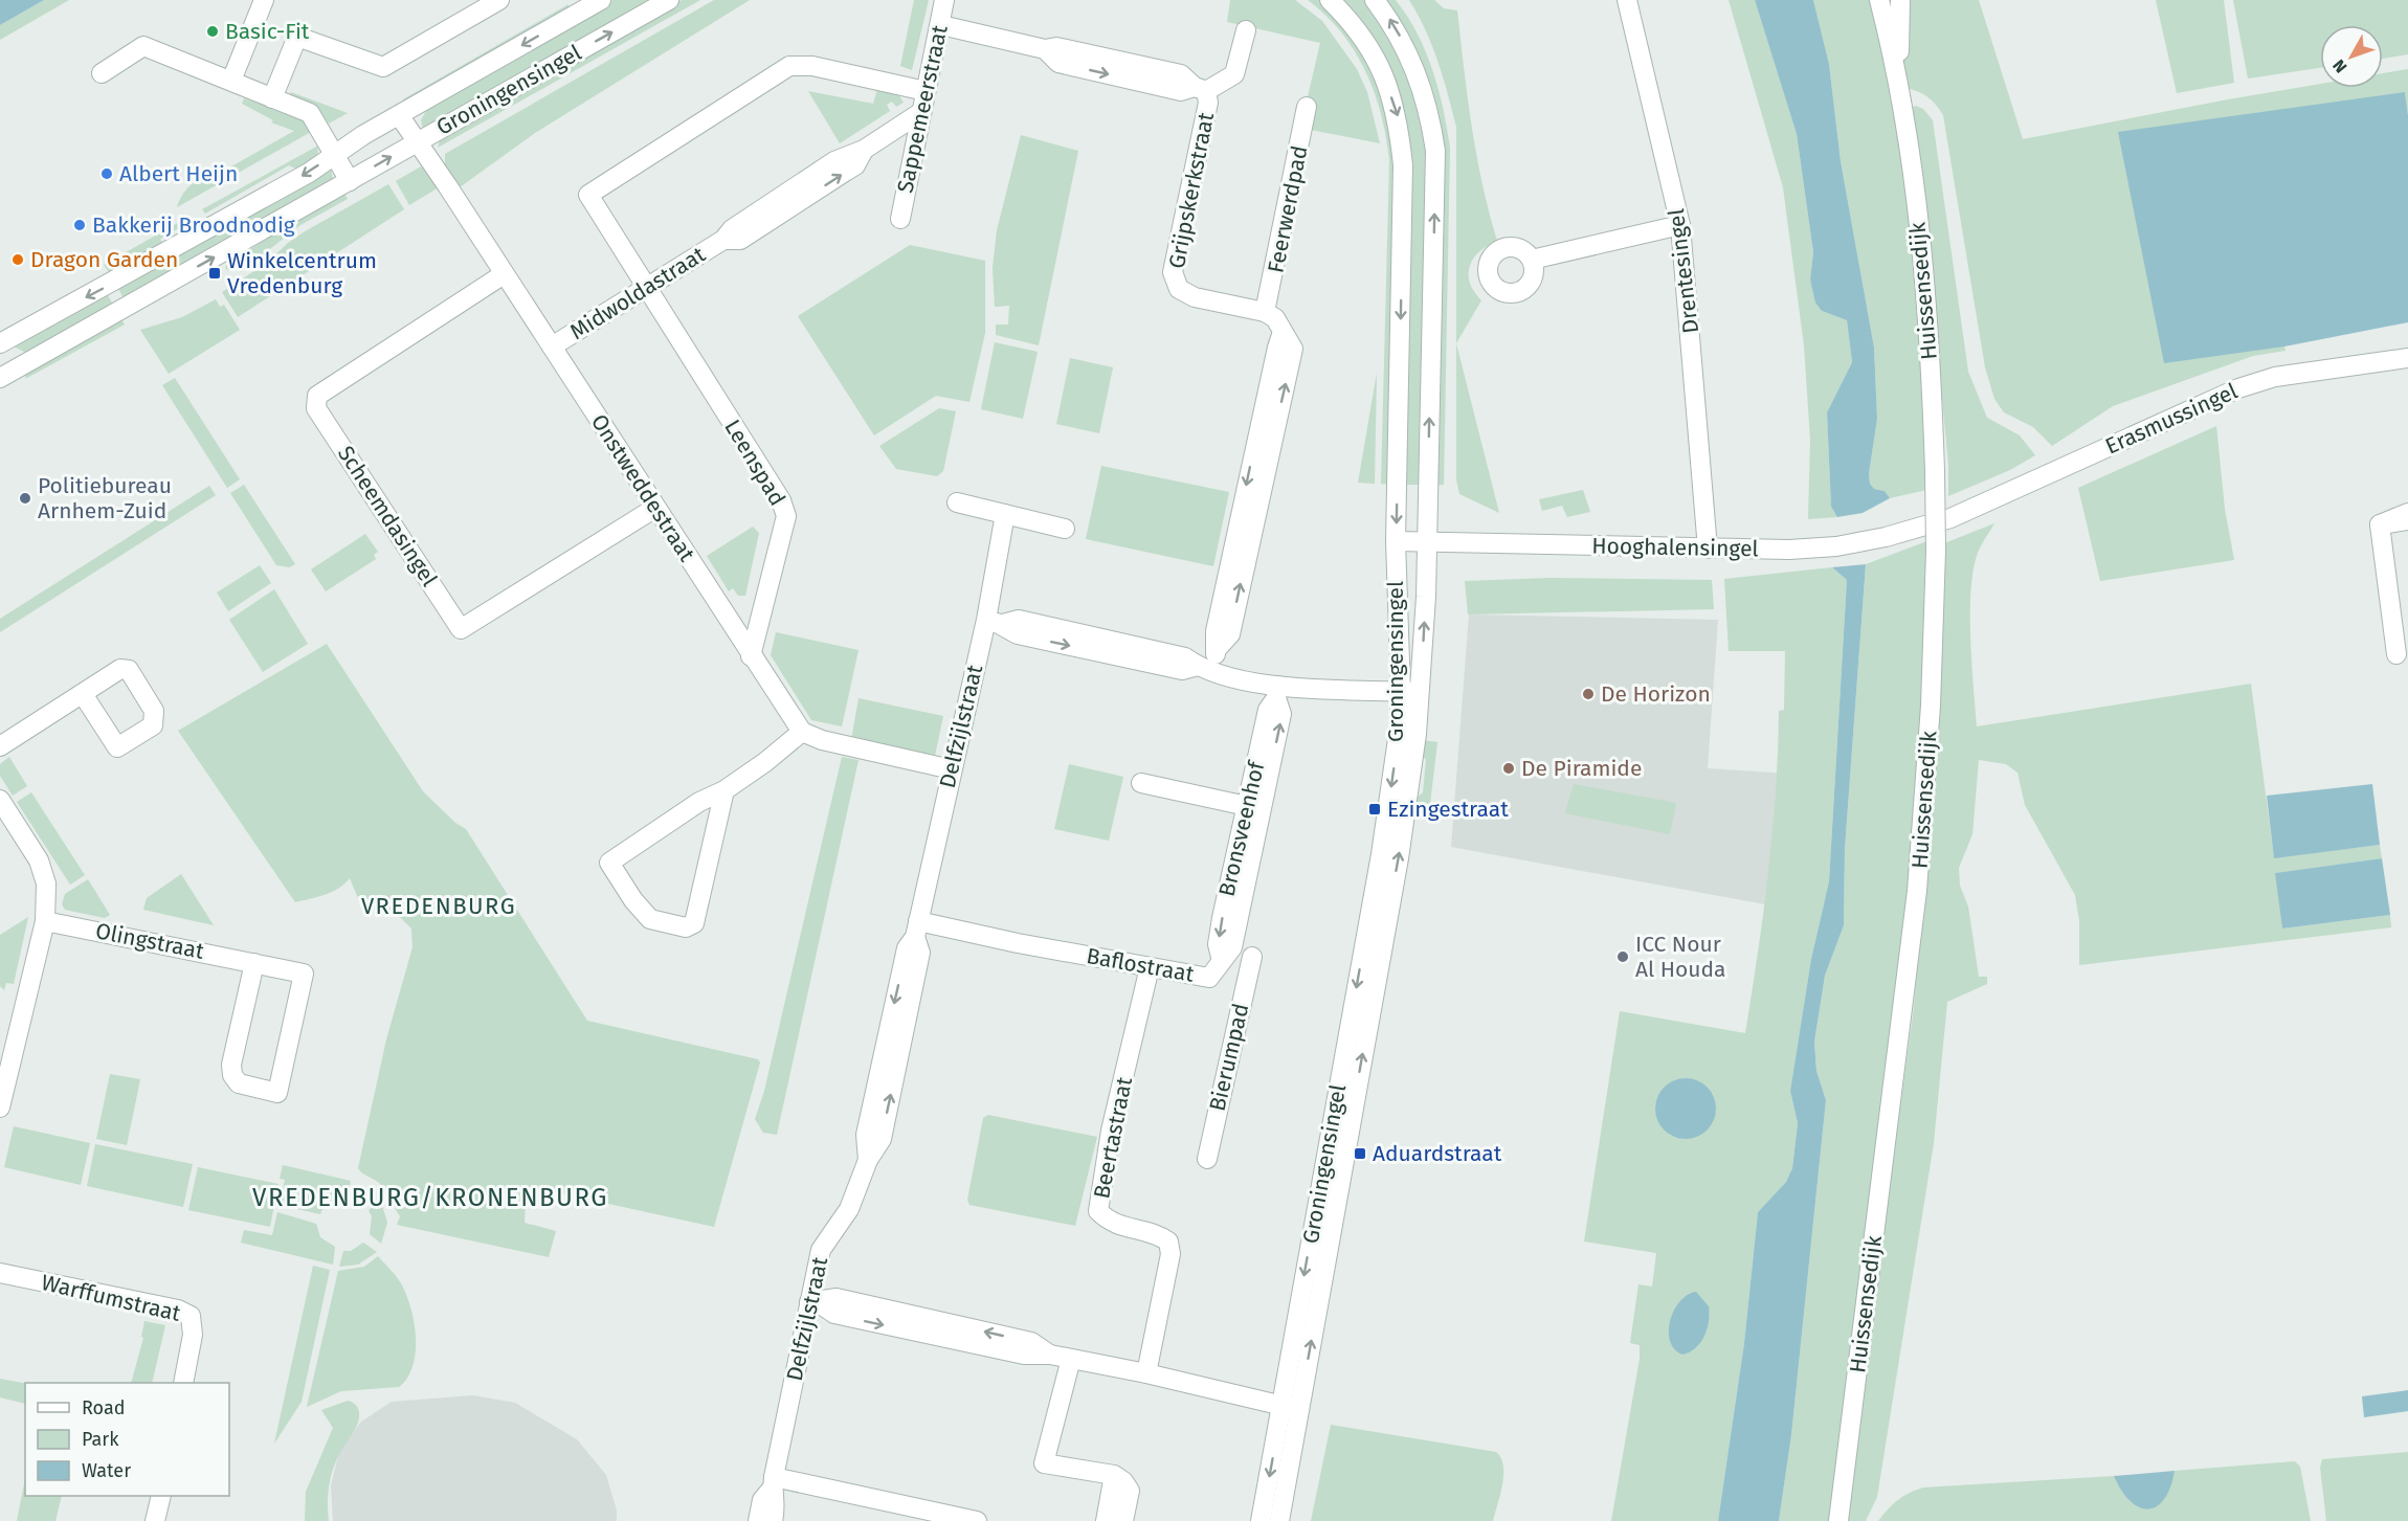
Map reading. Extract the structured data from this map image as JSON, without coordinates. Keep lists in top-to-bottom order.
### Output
{
  "streets": {
    "street": [
      "Groningensingel",
      "Sappemeerstraat",
      "Grijpskerkstraat",
      "Feerwerdpad",
      "Drentesingel",
      "Huissensedijk",
      "Midwoldastraat",
      "Erasmussingel",
      "Leenspad",
      "Onstweddestraat",
      "Scheemdasingel",
      "Hooghalensingel",
      "Delfzijlstraat",
      "Bronsveenhof",
      "Olingstraat",
      "Baflostraat",
      "Bierumpad",
      "Beertastraat",
      "Warffumstraat"
    ]
  },
  "crossings": [
    ["Groningensingel", "Onstweddestraat"],
    ["Groningensingel", "Hooghalensingel"],
    ["Sappemeerstraat", "Midwoldastraat"],
    ["Sappemeerstraat", "Leenspad"],
    ["Grijpskerkstraat", "Feerwerdpad"],
    ["Drentesingel", "Hooghalensingel"],
    ["Midwoldastraat", "Leenspad"],
    ["Midwoldastraat", "Onstweddestraat"],
    ["Erasmussingel", "Hooghalensingel"],
    ["Leenspad", "Onstweddestraat"],
    ["Onstweddestraat", "Scheemdasingel"],
    ["Delfzijlstraat", "Baflostraat"],
    ["Bronsveenhof", "Baflostraat"],
    ["Baflostraat", "Beertastraat"]
  ],
  "one_way": ["Bronsveenhof", "Baflostraat"],
  "districts": ["VREDENBURG", "VREDENBURG/KRONENBURG"],
  "places": {
    "other": [
      "Basic-Fit",
      "Albert Heijn",
      "Bakkerij Broodnodig",
      "Dragon Garden",
      "Politiebureau Arnhem-Zuid",
      "De Horizon",
      "De Piramide",
      "ICC Nour Al Houda"
    ],
    "transit": ["Winkelcentrum Vredenburg", "Ezingestraat", "Aduardstraat"]
  },
  "legend": ["Road", "Park", "Water"],
  "north": "bottom left"
}
